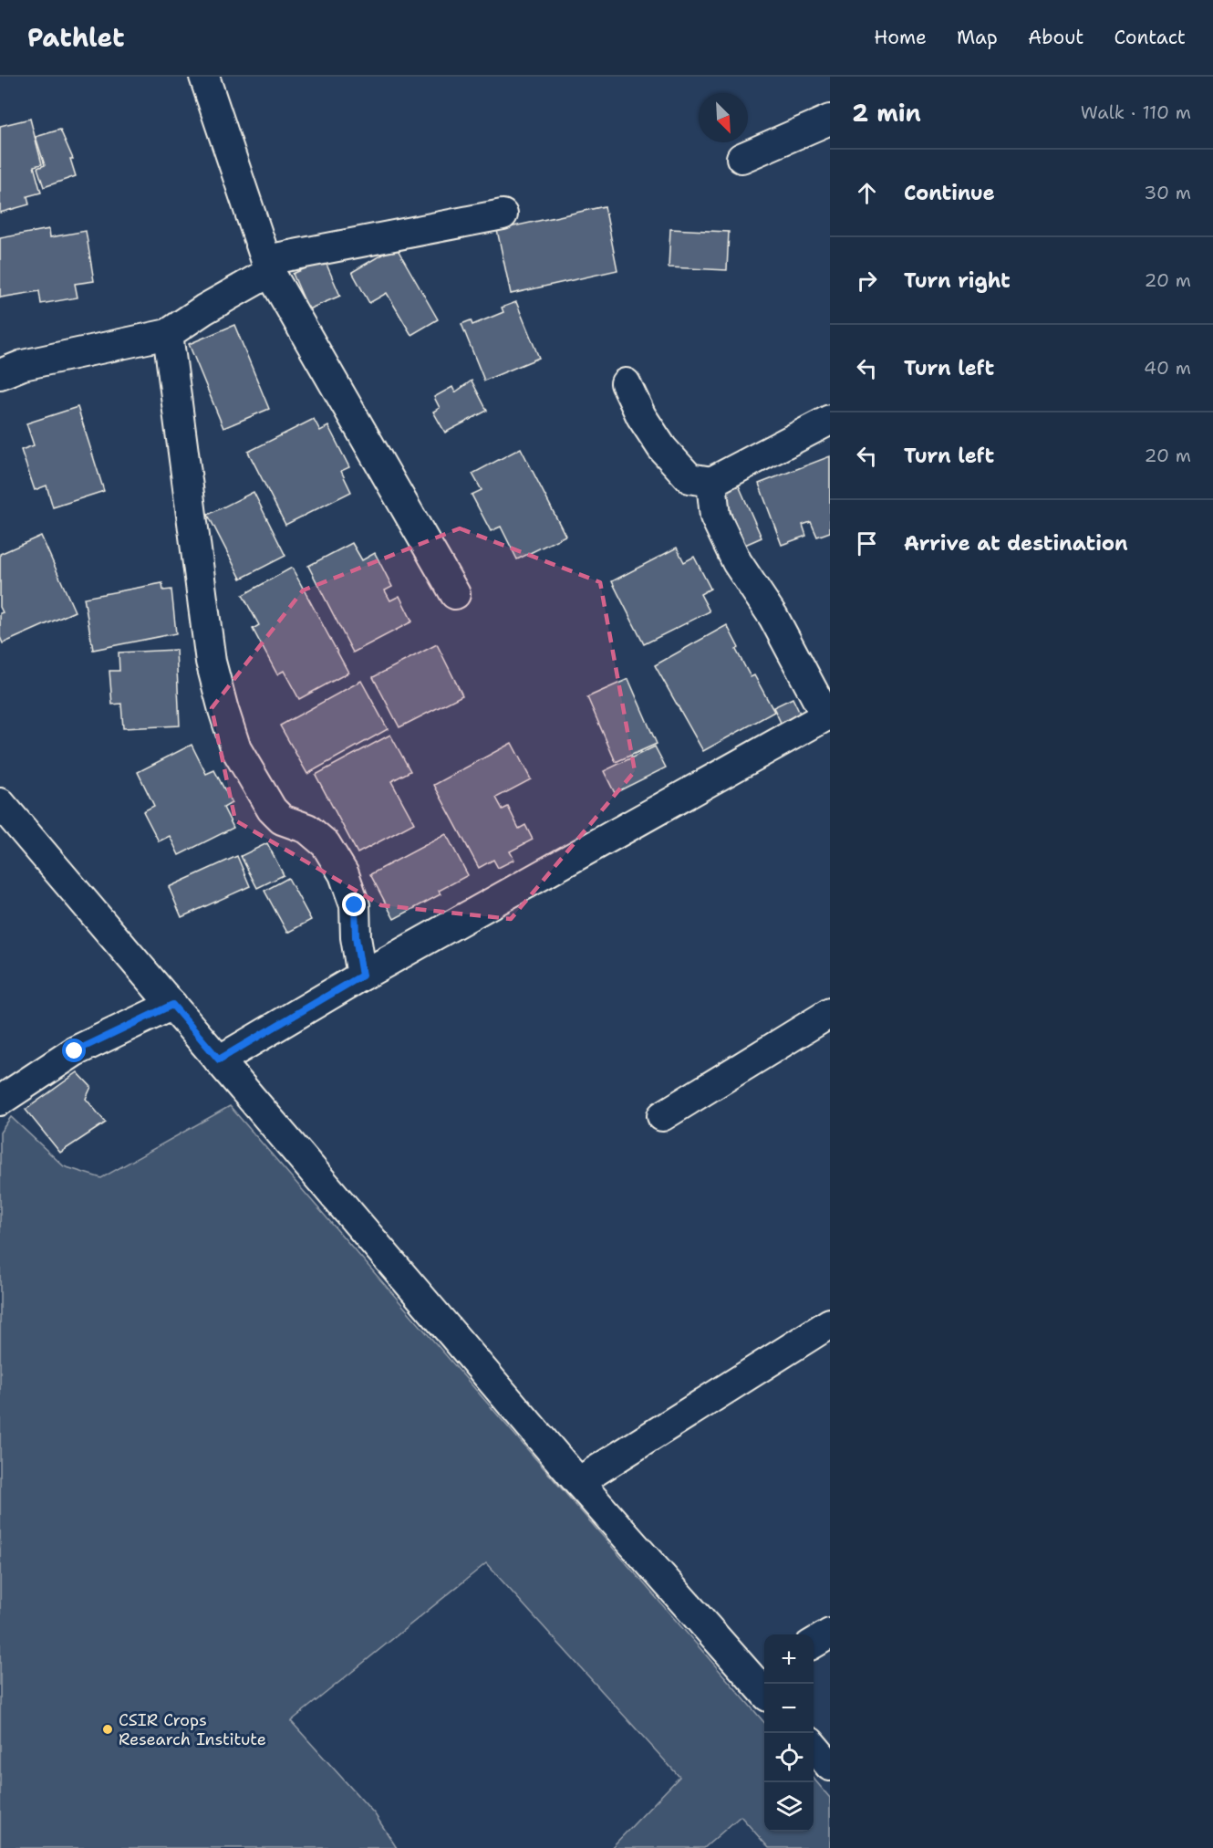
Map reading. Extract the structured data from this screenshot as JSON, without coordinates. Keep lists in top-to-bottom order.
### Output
{
  "places": ["CSIR Crops Research Institute"],
  "north": "bottom right",
  "page": {
    "header": "Pathlet",
    "nav": [
      "Home",
      "Map",
      "About",
      "Contact"
    ],
    "heading": ["2 min", "Walk · 110 m"],
    "list": [
      ["Continue", "30 m"],
      ["Turn right", "20 m"],
      ["Turn left", "40 m"],
      ["Turn left", "20 m"],
      "Arrive at destination"
    ],
    "map_buttons": ["+", "−"]
  }
}
